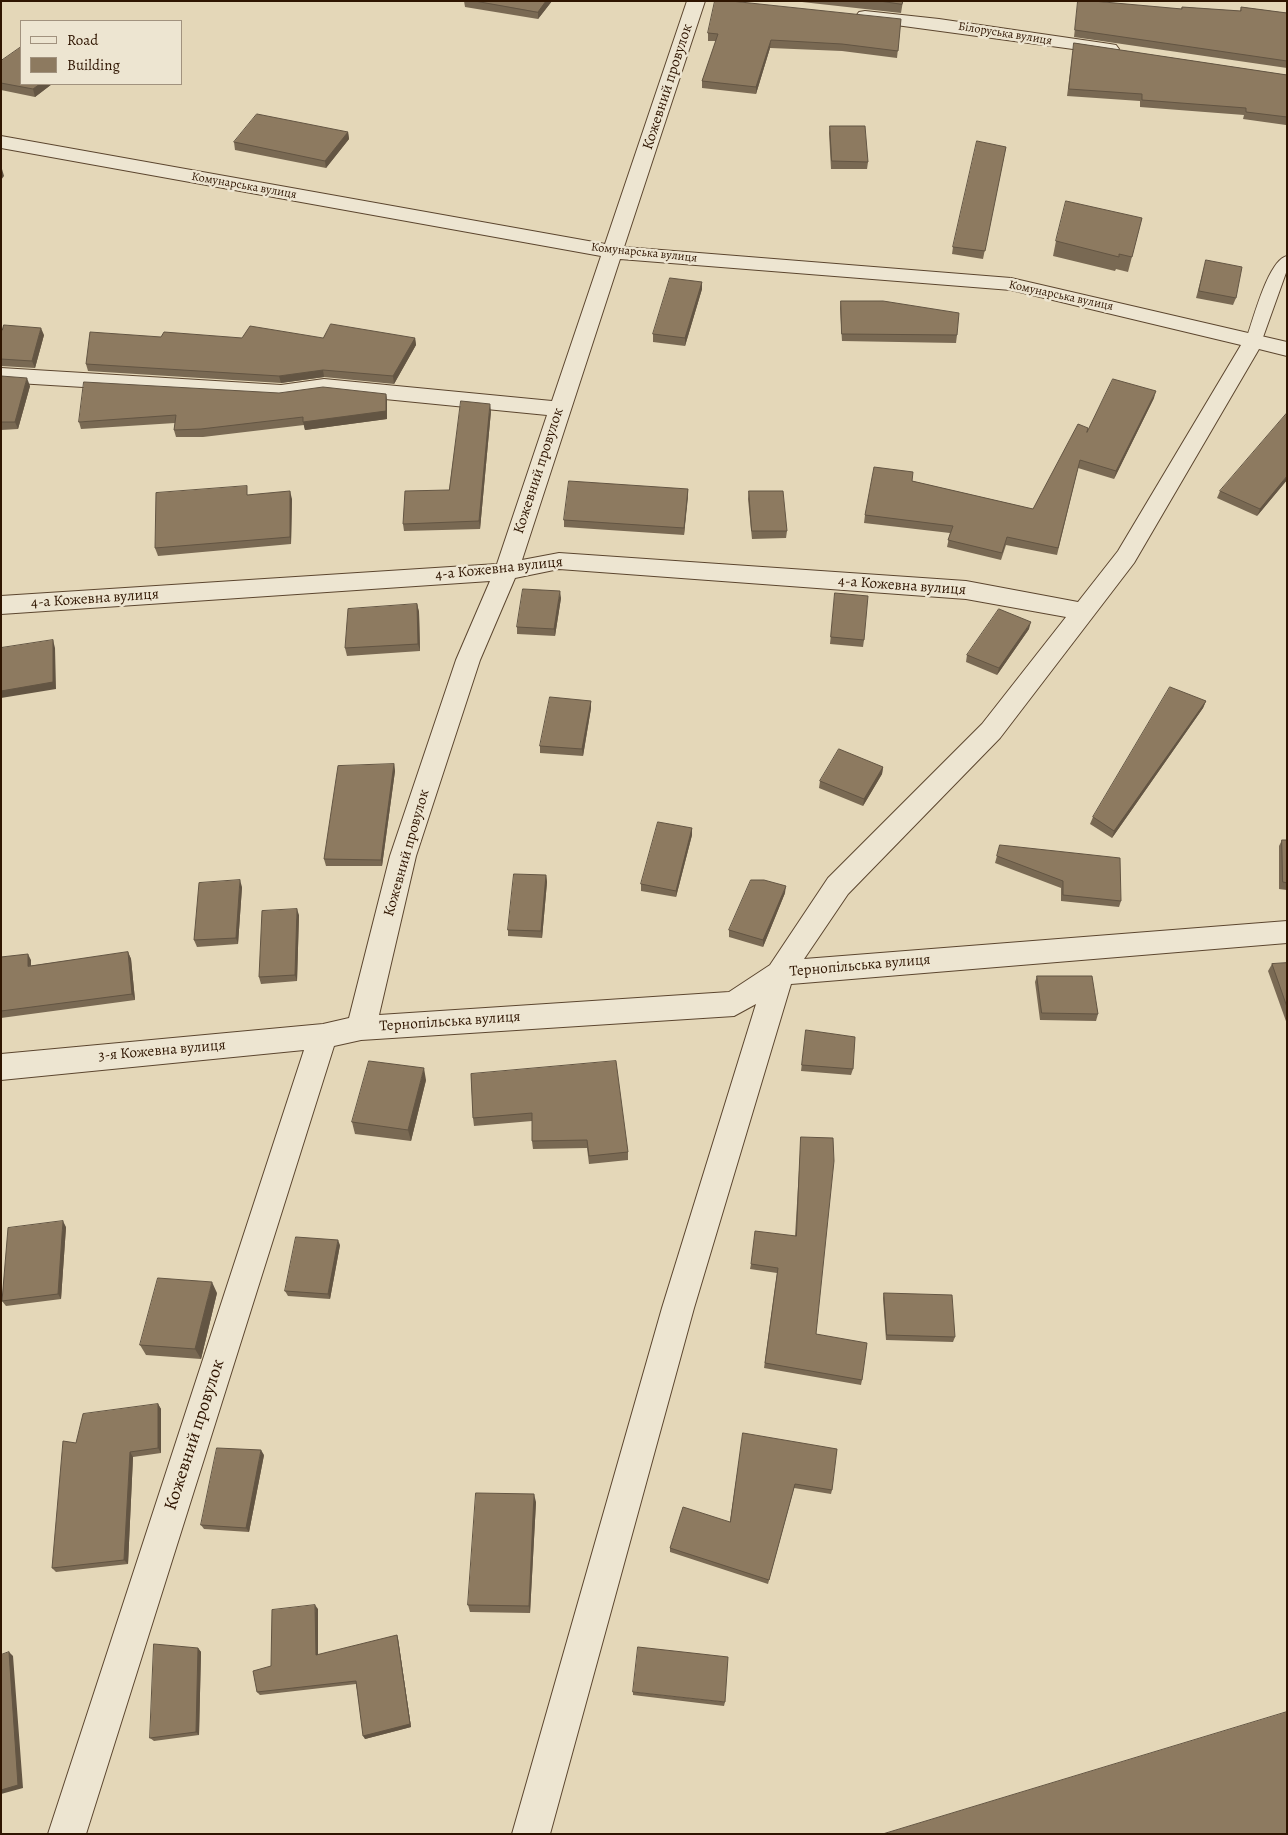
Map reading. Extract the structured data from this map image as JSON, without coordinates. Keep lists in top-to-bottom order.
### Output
{
  "streets": {
    "street": [
      "Білоруська вулиця",
      "Кожевний провулок",
      "Комунарська вулиця",
      "4-а Кожевна вулиця",
      "Тернопільська вулиця",
      "3-я Кожевна вулиця"
    ]
  },
  "crossings": [
    ["Кожевний провулок", "Комунарська вулиця"],
    ["Кожевний провулок", "4-а Кожевна вулиця"],
    ["Кожевний провулок", "Тернопільська вулиця"],
    ["Кожевний провулок", "3-я Кожевна вулиця"],
    ["Тернопільська вулиця", "3-я Кожевна вулиця"]
  ],
  "legend": ["Road", "Building"]
}
